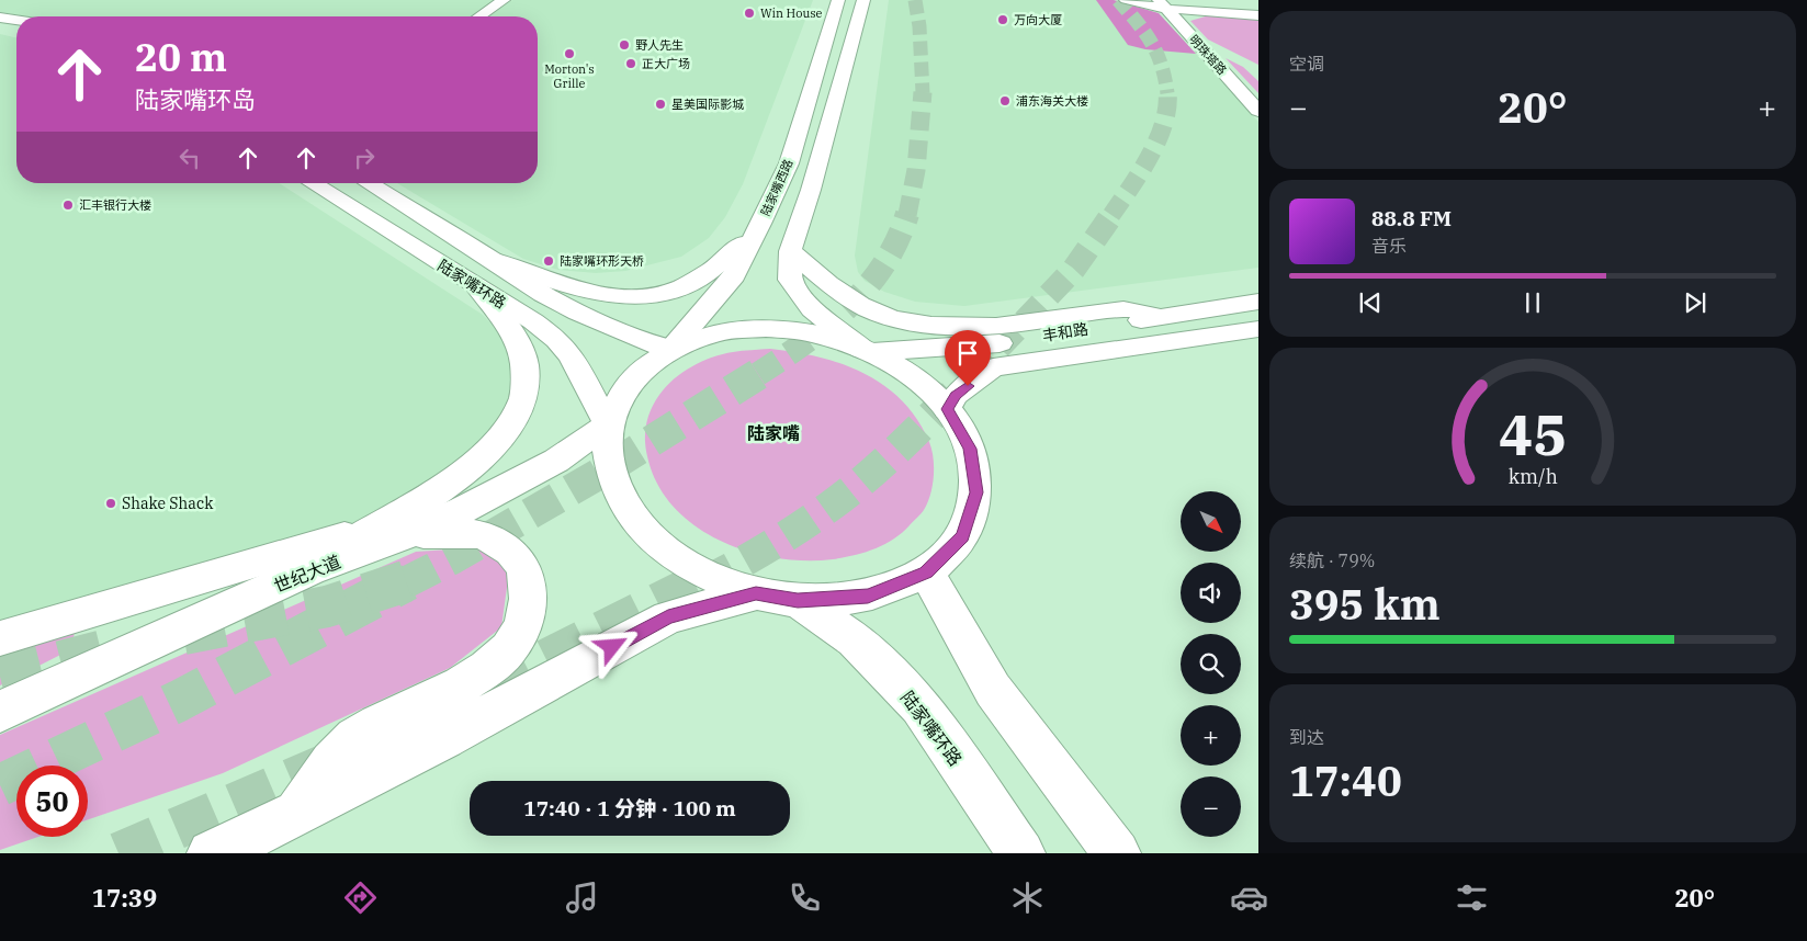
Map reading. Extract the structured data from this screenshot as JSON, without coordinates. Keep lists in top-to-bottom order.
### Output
{
  "streets": {
    "street": [
      "明珠塔路",
      "陆家嘴西路",
      "陆家嘴环路",
      "丰和路",
      "世纪大道"
    ]
  },
  "crossings": [
    ["陆家嘴西路", "陆家嘴环路"],
    ["陆家嘴西路", "丰和路"],
    ["陆家嘴环路", "世纪大道"]
  ],
  "districts": ["陆家嘴"],
  "places": [
    "Win House",
    "万向大厦",
    "野人先生",
    "Morton's Grille",
    "正大广场",
    "浦东海关大楼",
    "星美国际影城",
    "汇丰银行大楼",
    "陆家嘴环形天桥",
    "Shake Shack"
  ],
  "north": "bottom right",
  "page": {
    "tile": [
      "空调",
      ["续航 · 79%", "395 km"],
      ["到达", "17:40"]
    ],
    "turn": ["20 m", "陆家嘴环岛"],
    "heat": ["−", "20°", "+"],
    "song": ["88.8 FM", "音乐"],
    "map_buttons": ["+", "−"],
    "limit": "50",
    "trip": "17:40 · 1 分钟 · 100 m",
    "tabs": ["17:39", "20°"],
    "gauge": ["45", "km/h"]
  }
}
